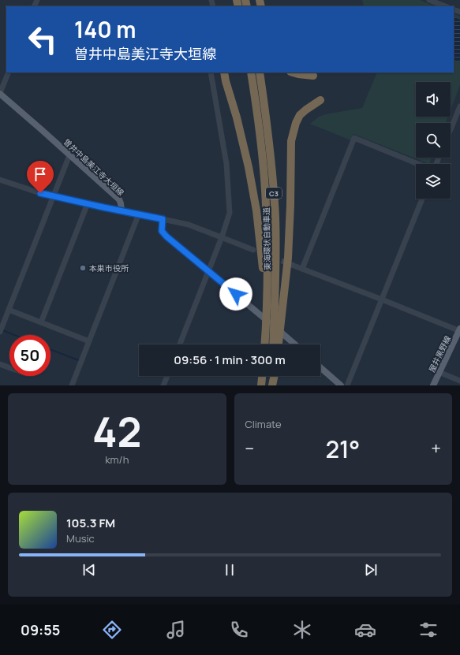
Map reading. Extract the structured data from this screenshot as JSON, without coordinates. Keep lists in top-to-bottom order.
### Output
{
  "streets": {
    "highway": ["C3", "東海環状自動車道"],
    "main road": ["曽井中島美江寺大垣線", "屋井黒野線"]
  },
  "places": ["本巣市役所"],
  "page": {
    "turn": ["140 m", "曽井中島美江寺大垣線"],
    "limit": "50",
    "trip": "09:56 · 1 min · 300 m",
    "tile": [
      ["42", "km/h"],
      "Climate"
    ],
    "heat": ["−", "21°", "+"],
    "song": ["105.3 FM", "Music"],
    "tabs": "09:55"
  }
}
